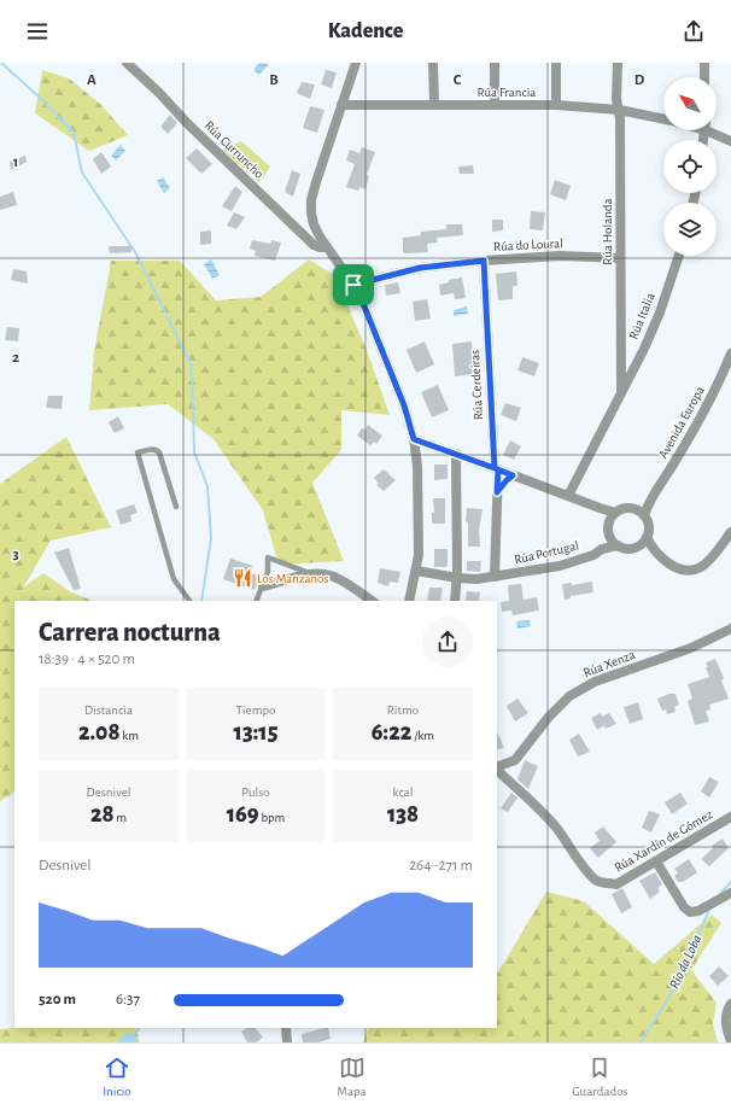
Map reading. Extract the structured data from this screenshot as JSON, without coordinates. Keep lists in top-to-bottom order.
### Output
{
  "streets": {
    "street": [
      "Rúa Francia",
      "Rúa Curruncho",
      "Rúa Holanda",
      "Rúa do Loural",
      "Rúa Italia",
      "Rúa Cerdeiras",
      "Avenida Europa",
      "Rúa Portugal",
      "Rúa Xenza",
      "Rúa Xardín de Gómez"
    ]
  },
  "crossings": [
    ["Rúa Francia", "Rúa Holanda"],
    ["Rúa Holanda", "Rúa do Loural"],
    ["Rúa Holanda", "Rúa Italia"],
    ["Rúa do Loural", "Rúa Cerdeiras"],
    ["Rúa Cerdeiras", "Rúa Portugal"],
    ["Avenida Europa", "Rúa Portugal"]
  ],
  "water": ["Río da Loba"],
  "places": {
    "restaurant": ["Los Manzanos"]
  },
  "north": "top left",
  "page": {
    "header": "Kadence",
    "heading": ["Carrera nocturna", "18:39 · 4 × 520 m"],
    "stats": [
      ["Distancia", "2.08 km"],
      ["Tiempo", "13:15"],
      ["Ritmo", "6:22 /km"],
      ["Desnivel", "28 m"],
      ["Pulso", "169 bpm"],
      ["kcal", "138"]
    ],
    "chart": ["Desnivel", "264–271 m"],
    "list": [
      {
        "name": "520 m",
        "note": "6:37"
      }
    ],
    "tabs": ["Inicio", "Mapa", "Guardados"]
  },
  "grid": {
    "columns": [
      "A",
      "B",
      "C",
      "D"
    ],
    "rows": ["1", "2", "3"]
  }
}
